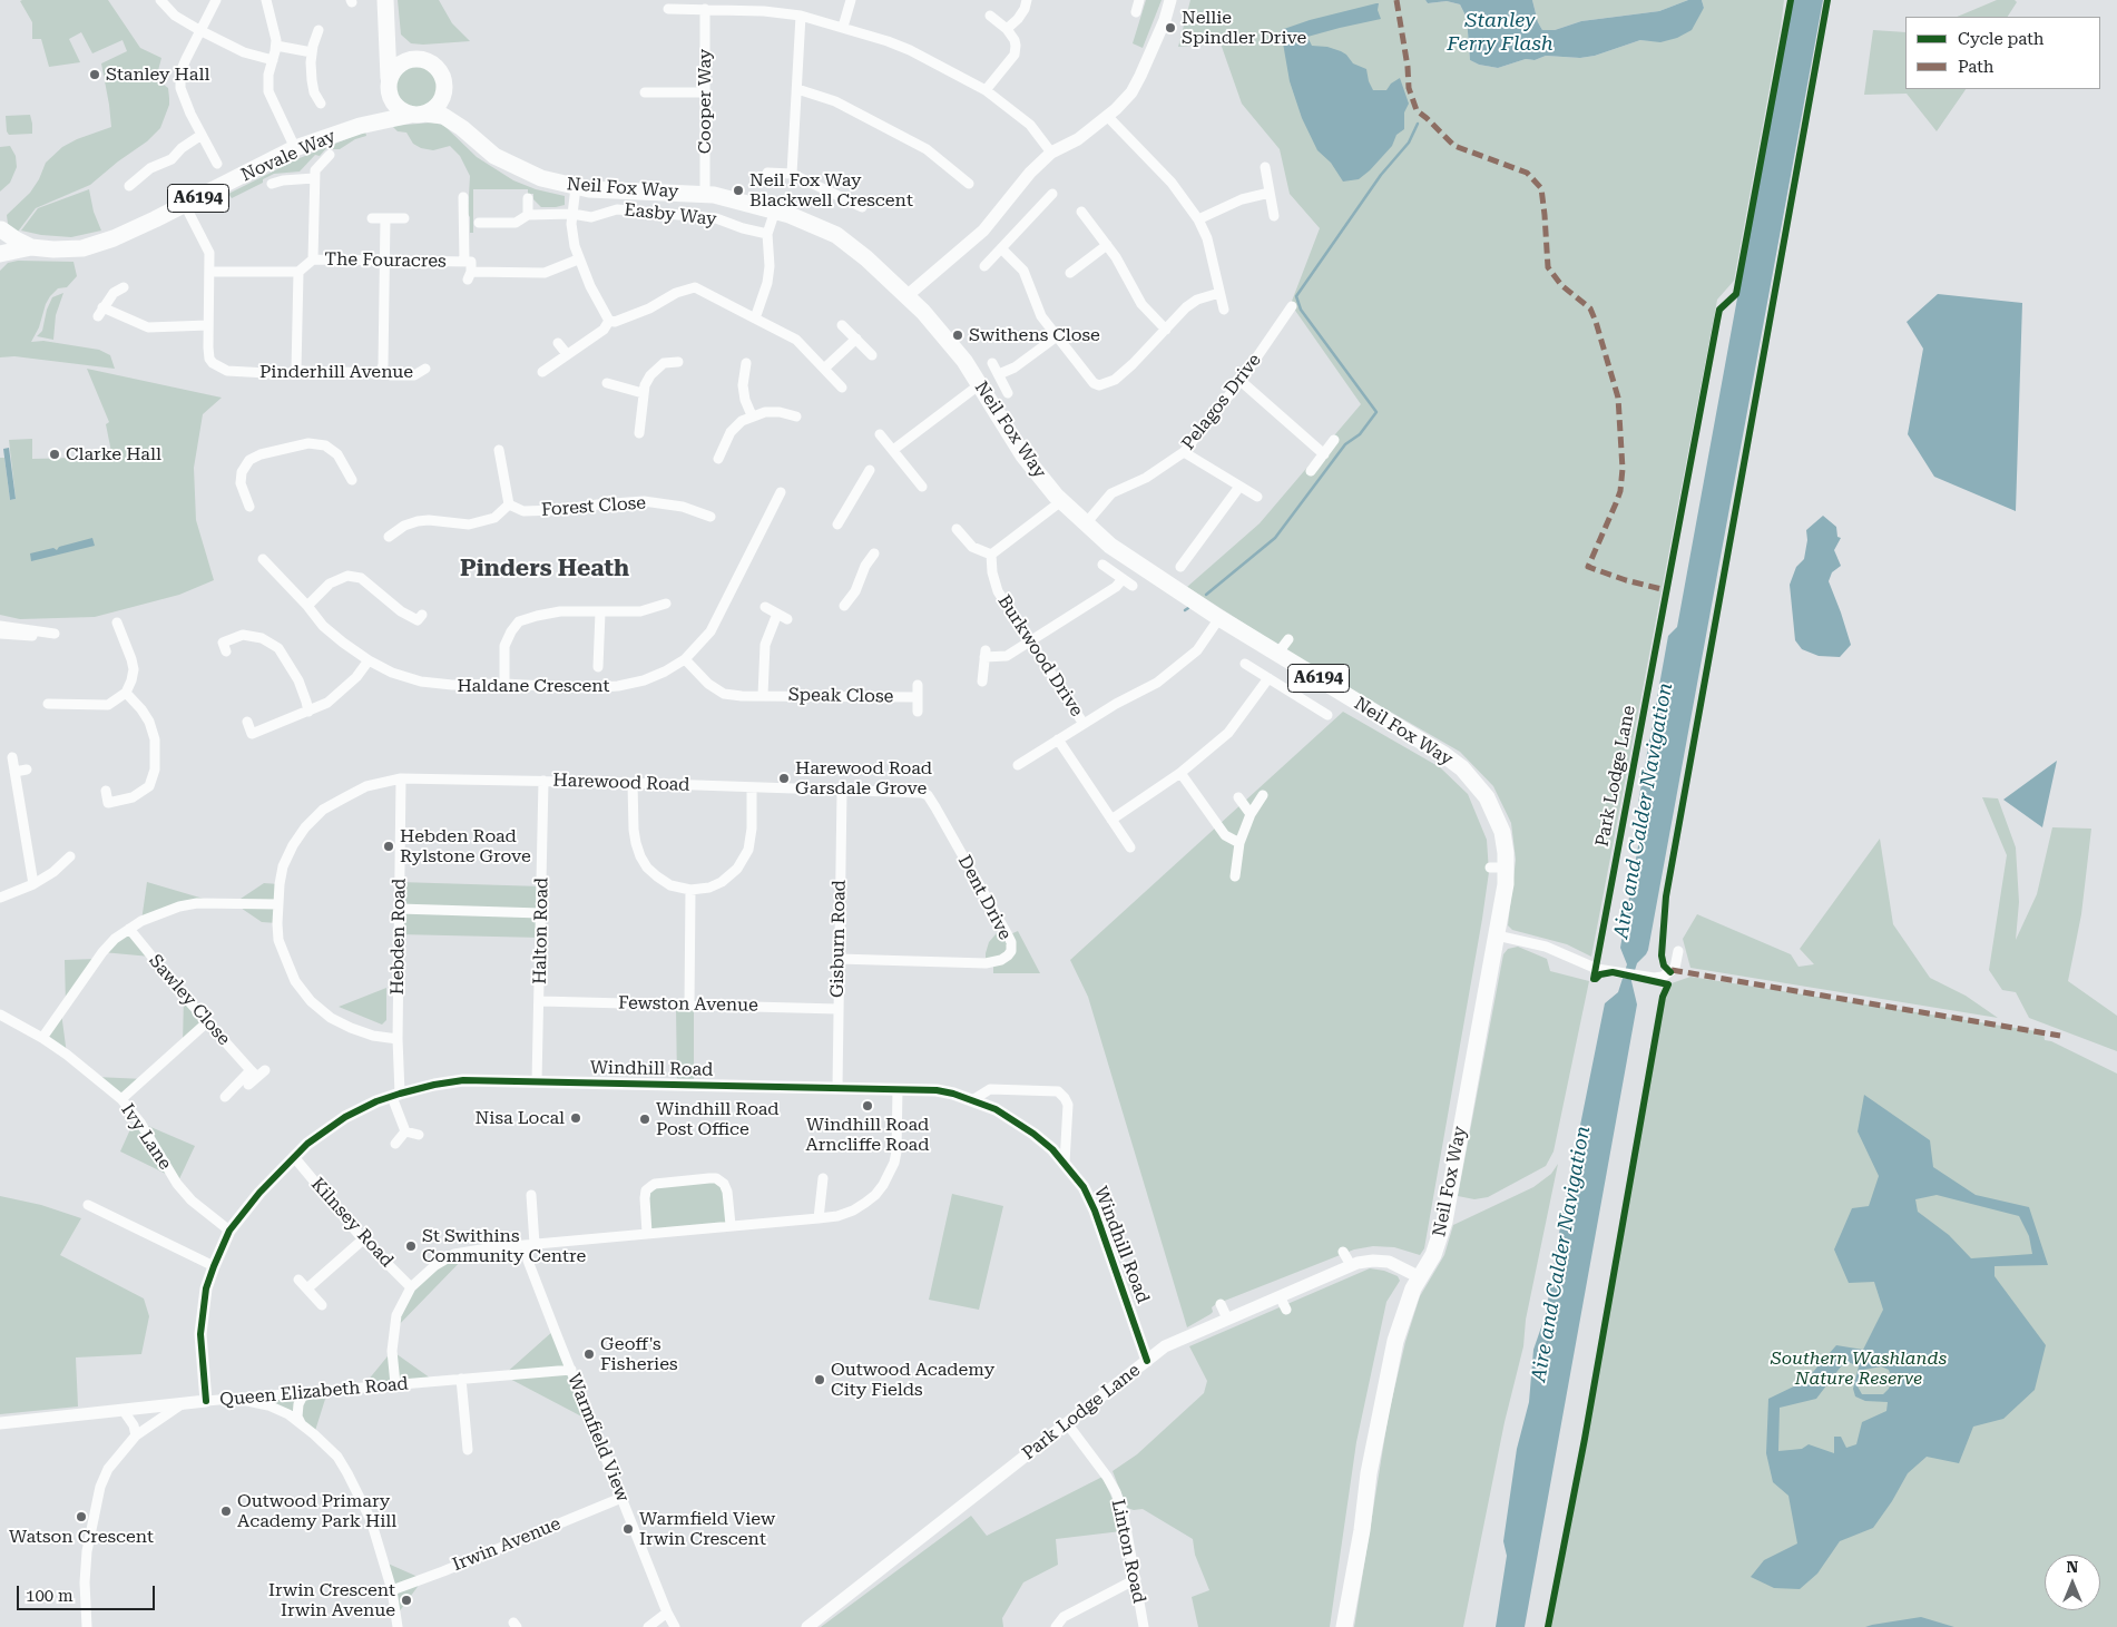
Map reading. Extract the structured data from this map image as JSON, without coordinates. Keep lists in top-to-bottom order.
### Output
{
  "streets": {
    "main road": ["Novale Way", "Neil Fox Way", "A6194"],
    "street": [
      "Cooper Way",
      "Easby Way",
      "The Fouracres",
      "Pinderhill Avenue",
      "Pelagos Drive",
      "Forest Close",
      "Burkwood Drive",
      "Haldane Crescent",
      "Speak Close",
      "Park Lodge Lane",
      "Harewood Road",
      "Dent Drive",
      "Halton Road",
      "Hebden Road",
      "Gisburn Road",
      "Sawley Close",
      "Fewston Avenue",
      "Windhill Road",
      "Ivy Lane",
      "Kilnsey Road",
      "Queen Elizabeth Road",
      "Warmfield View",
      "Irwin Avenue",
      "Linton Road"
    ]
  },
  "crossings": [
    ["Cooper Way", "Neil Fox Way"],
    ["Novale Way", "Neil Fox Way"],
    ["Novale Way", "A6194"],
    ["Novale Way", "Pinderhill Avenue"],
    ["Neil Fox Way", "A6194"],
    ["Neil Fox Way", "Pelagos Drive"],
    ["Neil Fox Way", "Park Lodge Lane"],
    ["The Fouracres", "Pinderhill Avenue"],
    ["Haldane Crescent", "Speak Close"],
    ["Park Lodge Lane", "Windhill Road"],
    ["Park Lodge Lane", "Linton Road"],
    ["Harewood Road", "Dent Drive"],
    ["Harewood Road", "Halton Road"],
    ["Harewood Road", "Hebden Road"],
    ["Harewood Road", "Gisburn Road"],
    ["Dent Drive", "Gisburn Road"],
    ["Halton Road", "Fewston Avenue"],
    ["Halton Road", "Windhill Road"],
    ["Hebden Road", "Windhill Road"],
    ["Gisburn Road", "Fewston Avenue"],
    ["Gisburn Road", "Windhill Road"],
    ["Windhill Road", "Ivy Lane"],
    ["Windhill Road", "Kilnsey Road"],
    ["Windhill Road", "Queen Elizabeth Road"],
    ["Queen Elizabeth Road", "Warmfield View"],
    ["Warmfield View", "Irwin Avenue"]
  ],
  "districts": ["Pinders Heath"],
  "water": ["Stanley Ferry Flash", "Aire and Calder Navigation"],
  "parks": ["Southern Washlands Nature Reserve"],
  "places": [
    "Nellie Spindler Drive",
    "Stanley Hall",
    "Neil Fox Way Blackwell Crescent",
    "Swithens Close",
    "Clarke Hall",
    "Harewood Road Garsdale Grove",
    "Hebden Road Rylstone Grove",
    "Windhill Road Arncliffe Road",
    "Nisa Local",
    "Windhill Road Post Office",
    "St Swithins Community Centre",
    "Geoff's Fisheries",
    "Outwood Academy City Fields",
    "Outwood Primary Academy Park Hill",
    "Watson Crescent",
    "Warmfield View Irwin Crescent",
    "Irwin Crescent Irwin Avenue"
  ],
  "legend": ["Cycle path", "Path"],
  "scale_bar": "100 m",
  "north": "top"
}
